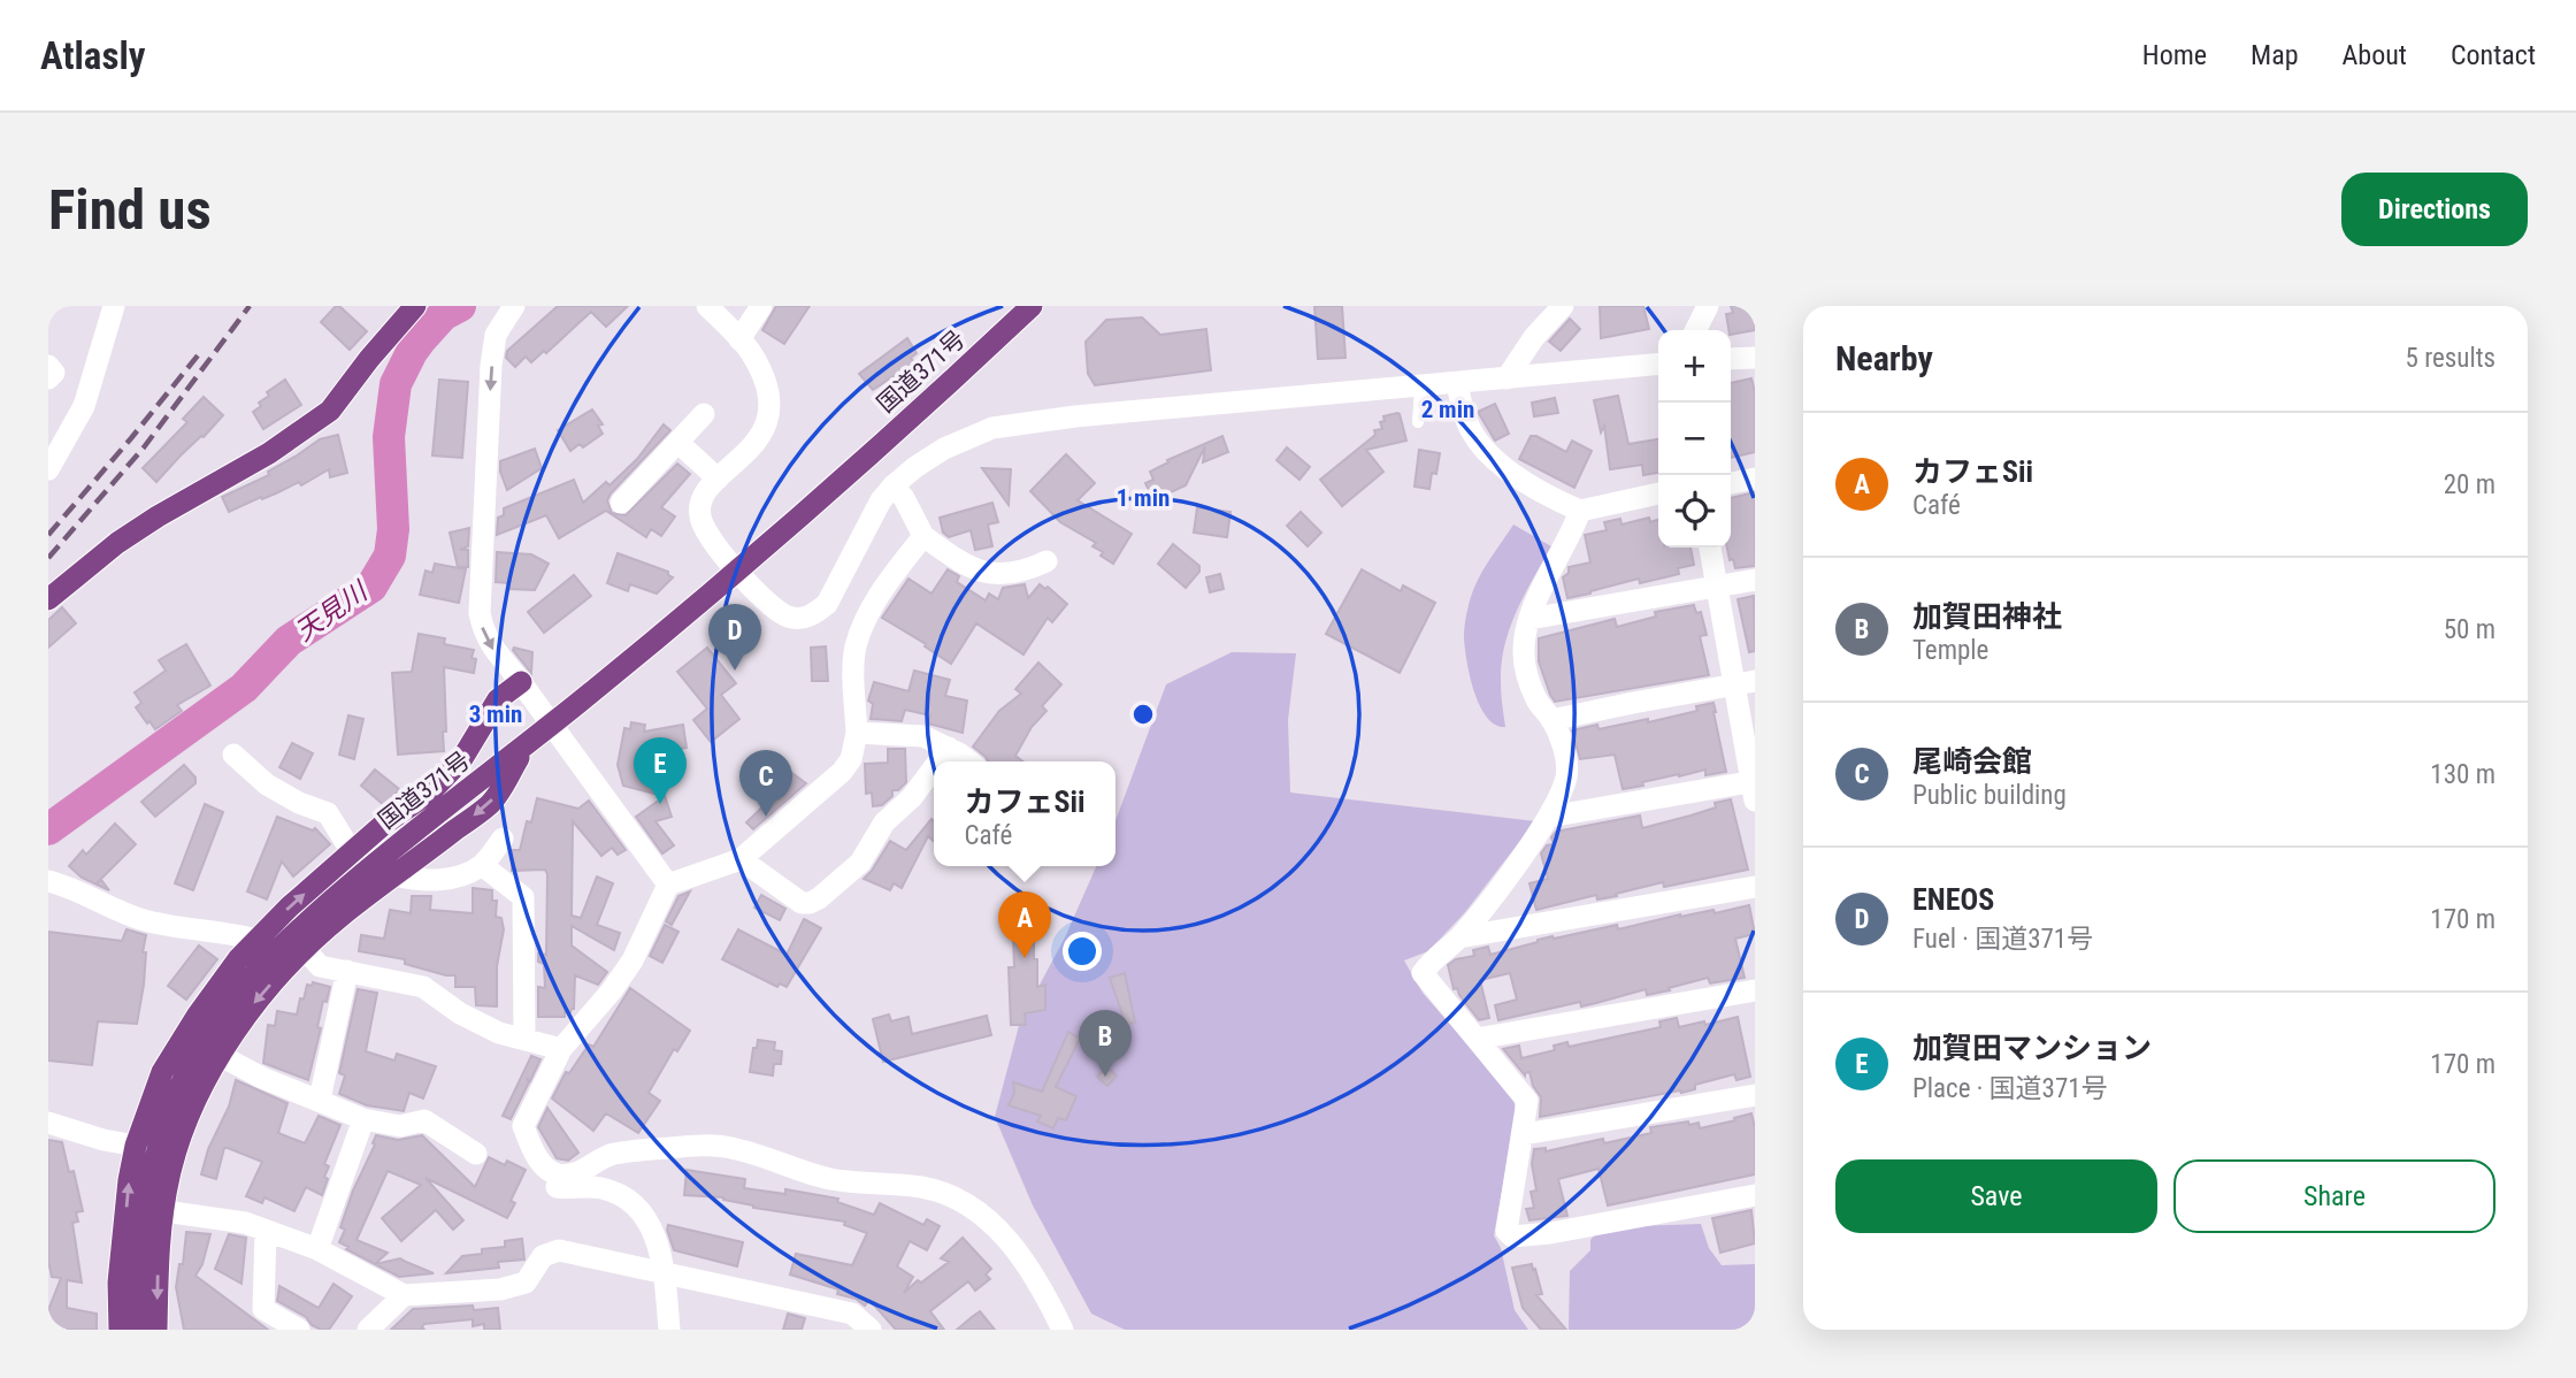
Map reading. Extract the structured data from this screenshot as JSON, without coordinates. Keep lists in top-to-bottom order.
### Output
{
  "streets": {
    "highway": ["国道371号"]
  },
  "water": ["天見川"],
  "page": {
    "header": "Atlasly",
    "nav": [
      "Home",
      "Map",
      "About",
      "Contact"
    ],
    "buttons": [
      "Directions",
      ["Save", "Share"]
    ],
    "title": "Find us",
    "heading": ["Nearby", "5 results"],
    "map_buttons": ["+", "−"],
    "list": [
      {
        "mark": "A",
        "name": "カフェSii",
        "note": "Café",
        "value": "20 m"
      },
      {
        "mark": "B",
        "name": "加賀田神社",
        "note": "Temple",
        "value": "50 m"
      },
      {
        "mark": "C",
        "name": "尾崎会館",
        "note": "Public building",
        "value": "130 m"
      },
      {
        "mark": "D",
        "name": "ENEOS",
        "note": "Fuel · 国道371号",
        "value": "170 m"
      },
      {
        "mark": "E",
        "name": "加賀田マンション",
        "note": "Place · 国道371号",
        "value": "170 m"
      }
    ],
    "pins": [
      "D",
      "E",
      "C",
      "A",
      "B"
    ],
    "popup": ["カフェSii", "Café"]
  },
  "rings": ["2 min", "1 min", "3 min"]
}
